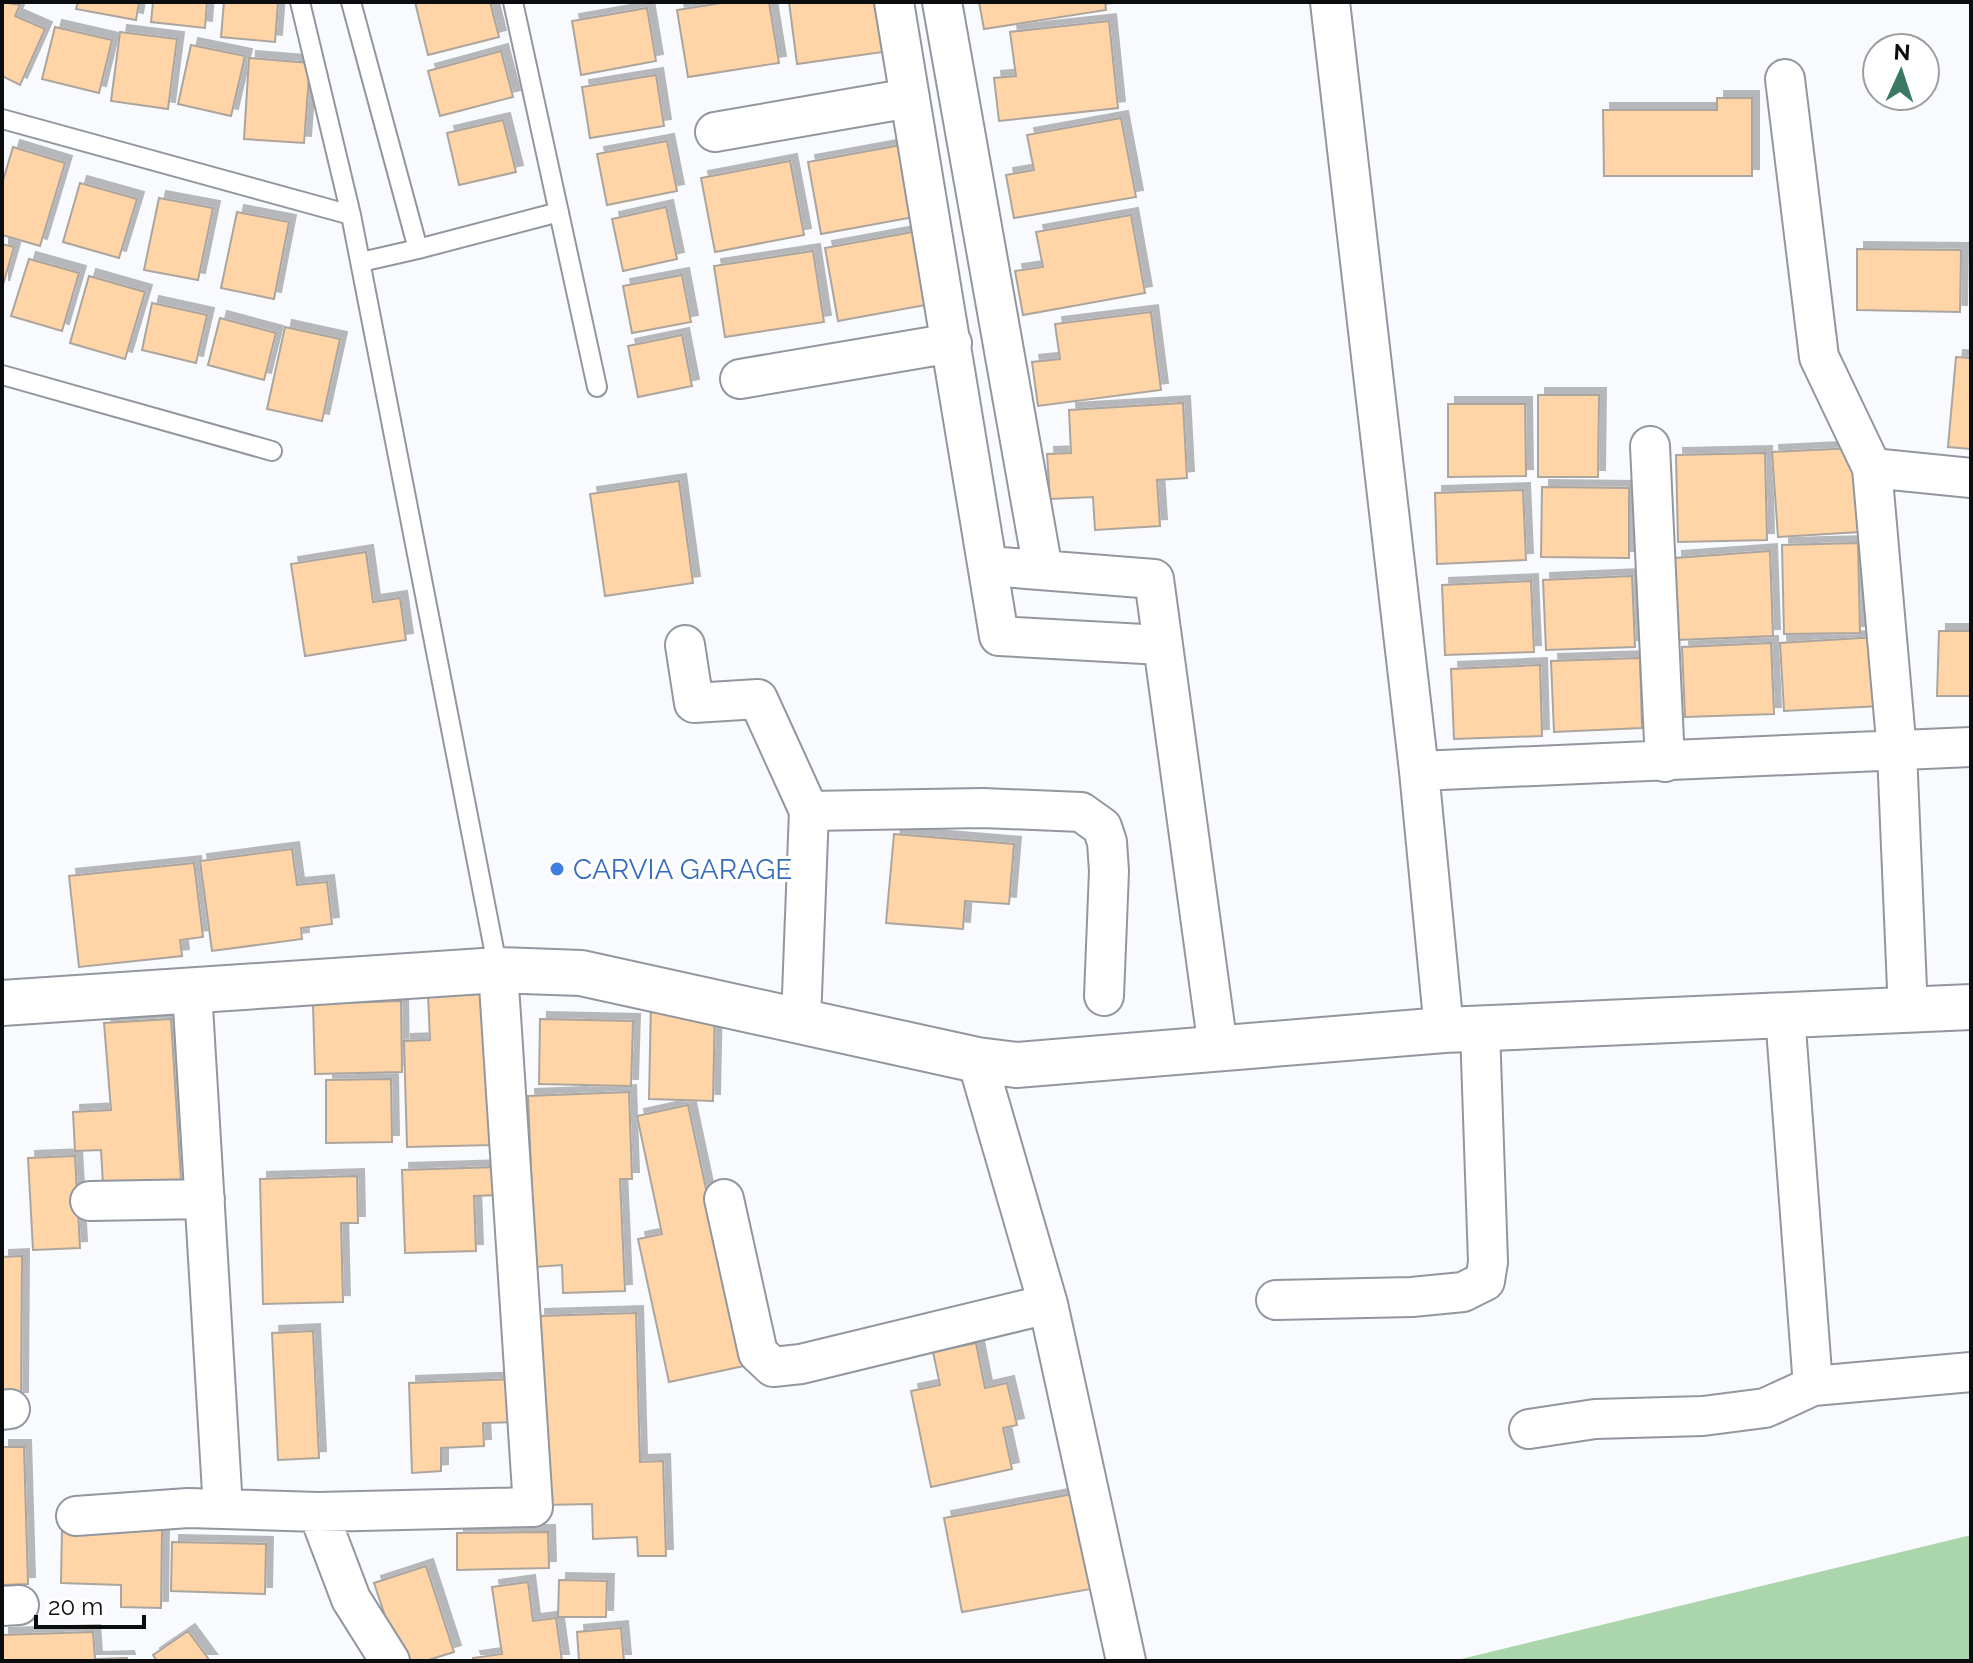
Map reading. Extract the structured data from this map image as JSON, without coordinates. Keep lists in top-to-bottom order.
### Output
{
  "places": ["CARVIA GARAGE"],
  "scale_bar": "20 m",
  "north": "top"
}
